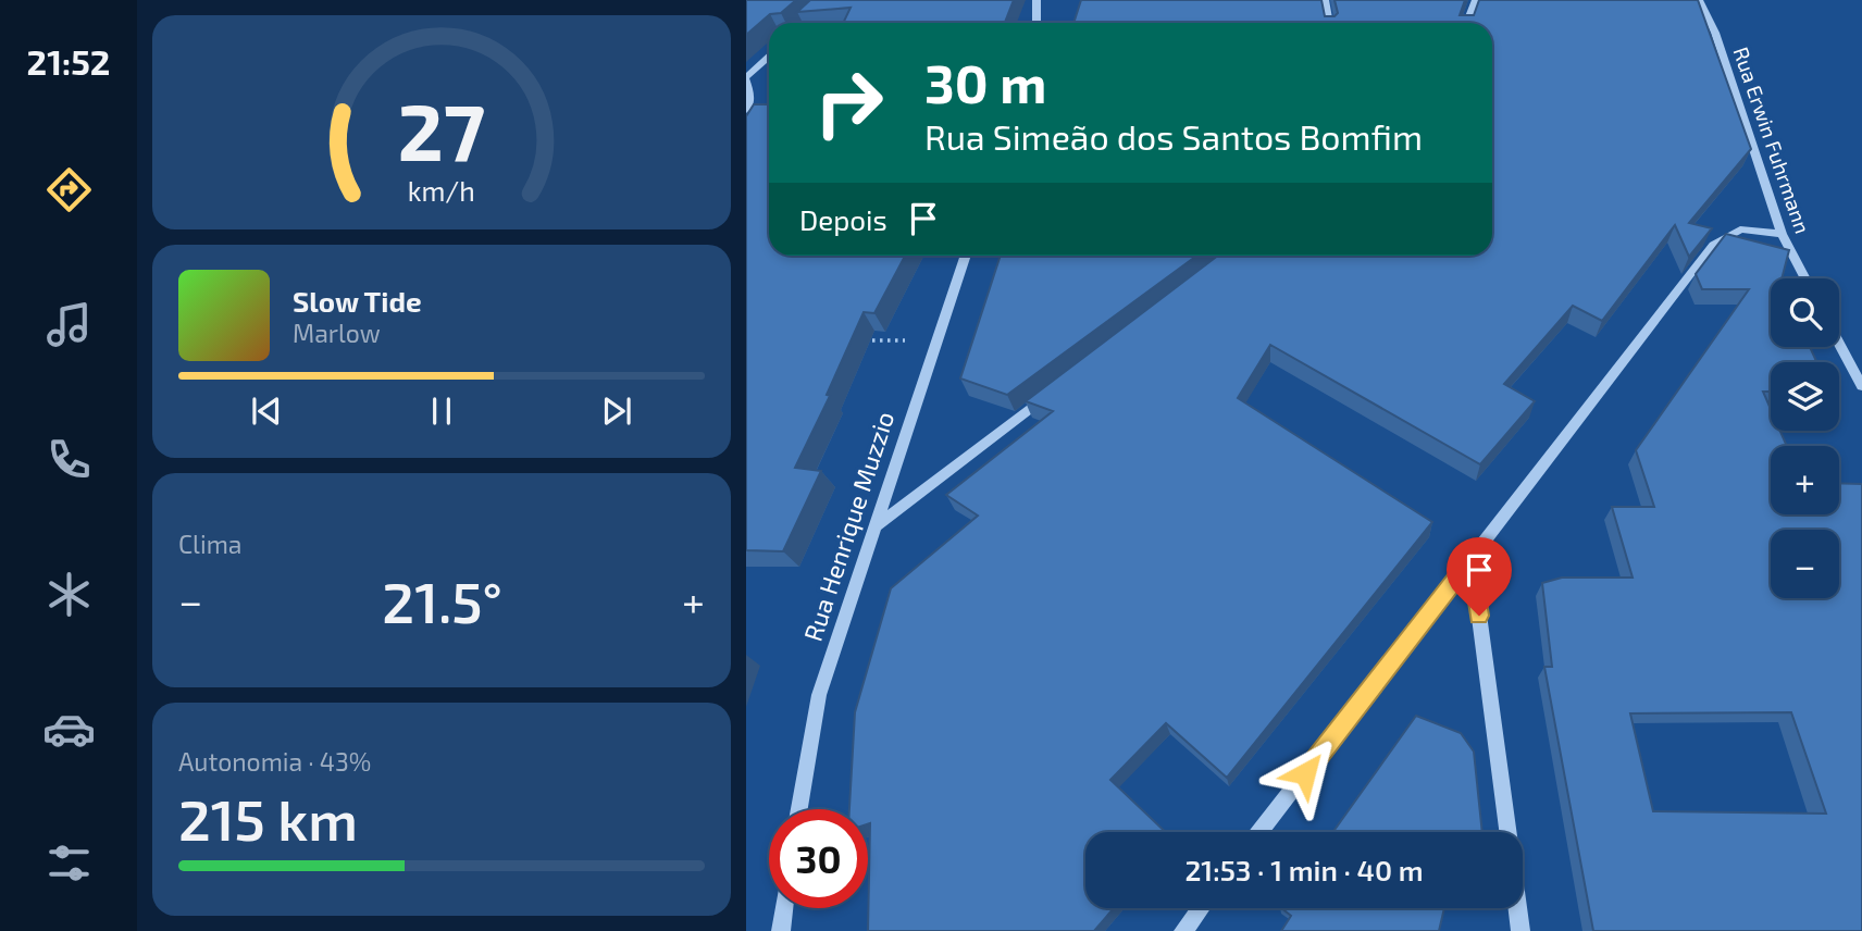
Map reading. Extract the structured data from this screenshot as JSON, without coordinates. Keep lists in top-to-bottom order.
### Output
{
  "streets": {
    "street": ["Rua Erwin Fuhrmann", "Rua Henrique Muzzio"]
  },
  "page": {
    "tabs": "21:52",
    "turn": ["30 m", "Rua Simeão dos Santos Bomfim"],
    "then": "Depois",
    "song": ["Slow Tide", "Marlow"],
    "map_buttons": ["+", "−"],
    "tile": [
      "Clima",
      ["Autonomia · 43%", "215 km"]
    ],
    "heat": ["−", "21.5°", "+"],
    "limit": "30",
    "trip": "21:53 · 1 min · 40 m",
    "gauge": ["27", "km/h"]
  }
}
